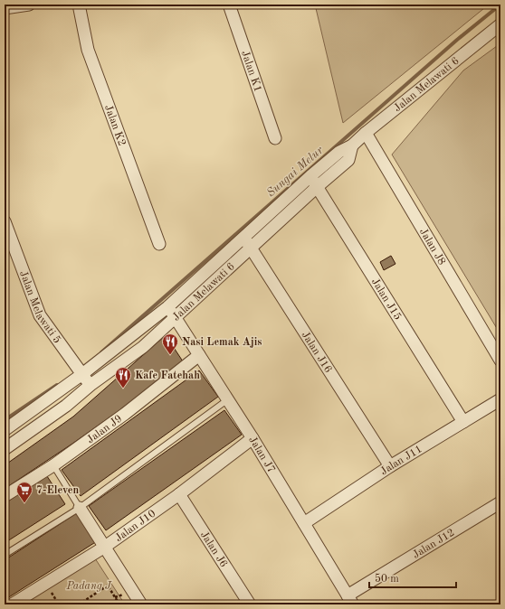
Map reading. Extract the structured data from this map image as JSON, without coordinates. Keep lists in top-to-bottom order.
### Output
{
  "streets": {
    "street": [
      "Jalan K1",
      "Jalan Melawati 6",
      "Jalan K2",
      "Jalan J8",
      "Jalan J15",
      "Jalan Melawati 5",
      "Jalan J16",
      "Jalan J9",
      "Jalan J7",
      "Jalan J11",
      "Jalan J10",
      "Jalan J12",
      "Jalan J6"
    ]
  },
  "crossings": [
    ["Jalan Melawati 6", "Jalan J8"],
    ["Jalan Melawati 6", "Jalan J15"],
    ["Jalan Melawati 6", "Jalan Melawati 5"],
    ["Jalan Melawati 6", "Jalan J16"],
    ["Jalan Melawati 6", "Jalan J7"],
    ["Jalan J15", "Jalan J11"],
    ["Jalan J16", "Jalan J11"],
    ["Jalan J9", "Jalan J7"],
    ["Jalan J7", "Jalan J11"],
    ["Jalan J7", "Jalan J10"],
    ["Jalan J7", "Jalan J12"],
    ["Jalan J10", "Jalan J6"]
  ],
  "water": ["Sungai Melur"],
  "parks": ["Padang J"],
  "places": {
    "restaurant": ["Nasi Lemak Ajis", "Kafe Fatehah"],
    "supermarket": ["7-Eleven"]
  },
  "scale_bar": "50 m"
}
